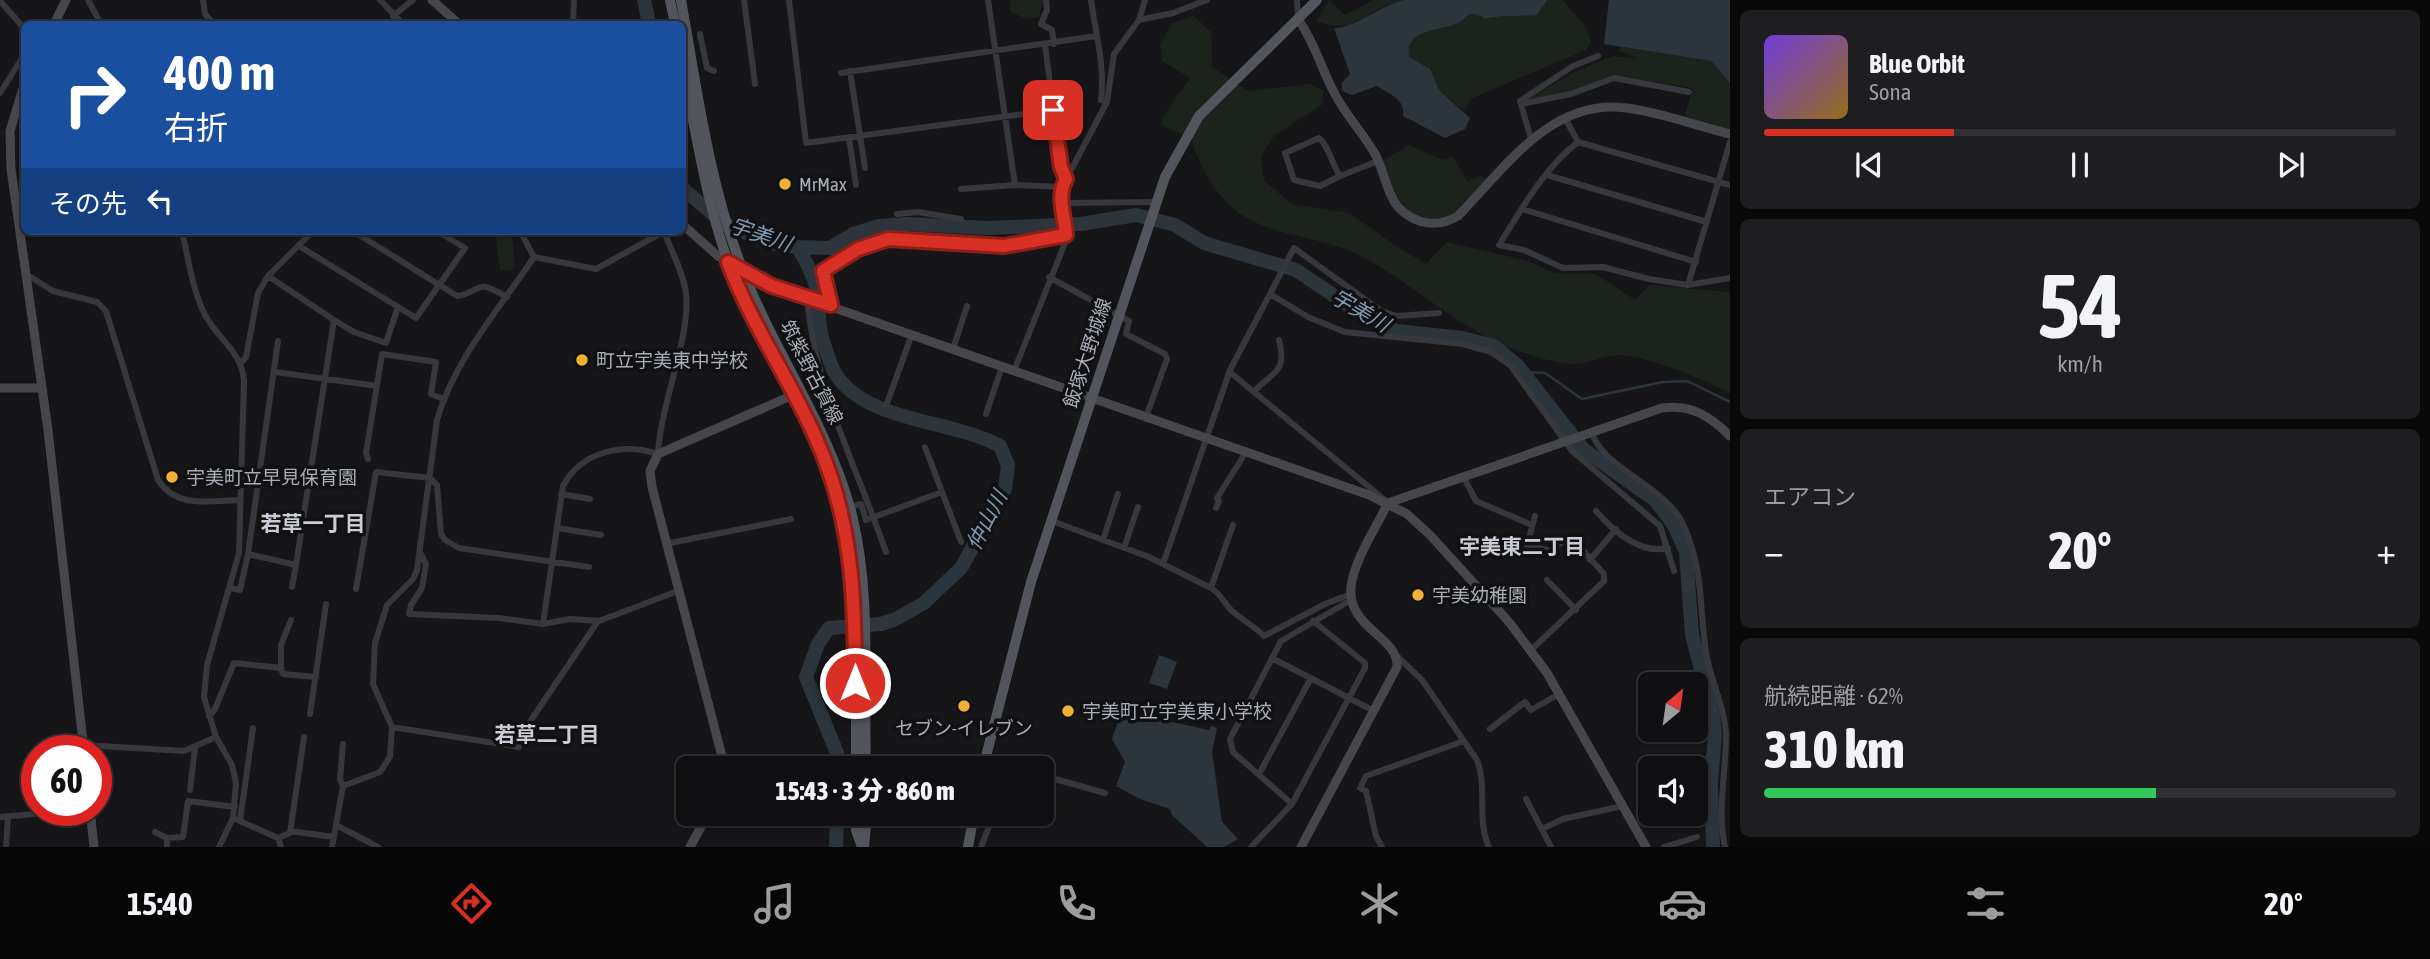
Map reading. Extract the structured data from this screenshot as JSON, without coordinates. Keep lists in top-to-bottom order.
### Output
{
  "streets": {
    "main road": ["飯塚大野城線", "筑紫野古賀線"]
  },
  "districts": ["若草一丁目", "宇美東二丁目", "若草二丁目"],
  "water": ["宇美川", "仲山川"],
  "places": [
    "MrMax",
    "町立宇美東中学校",
    "宇美町立早見保育園",
    "宇美幼稚園",
    "セブン-イレブン",
    "宇美町立宇美東小学校"
  ],
  "north": "top right",
  "page": {
    "turn": ["400 m", "右折"],
    "song": ["Blue Orbit", "Sona"],
    "then": "その先",
    "tile": [
      ["54", "km/h"],
      "エアコン",
      ["航続距離 · 62%", "310 km"]
    ],
    "heat": ["−", "20°", "+"],
    "limit": "60",
    "trip": "15:43 · 3 分 · 860 m",
    "tabs": ["15:40", "20°"]
  }
}
